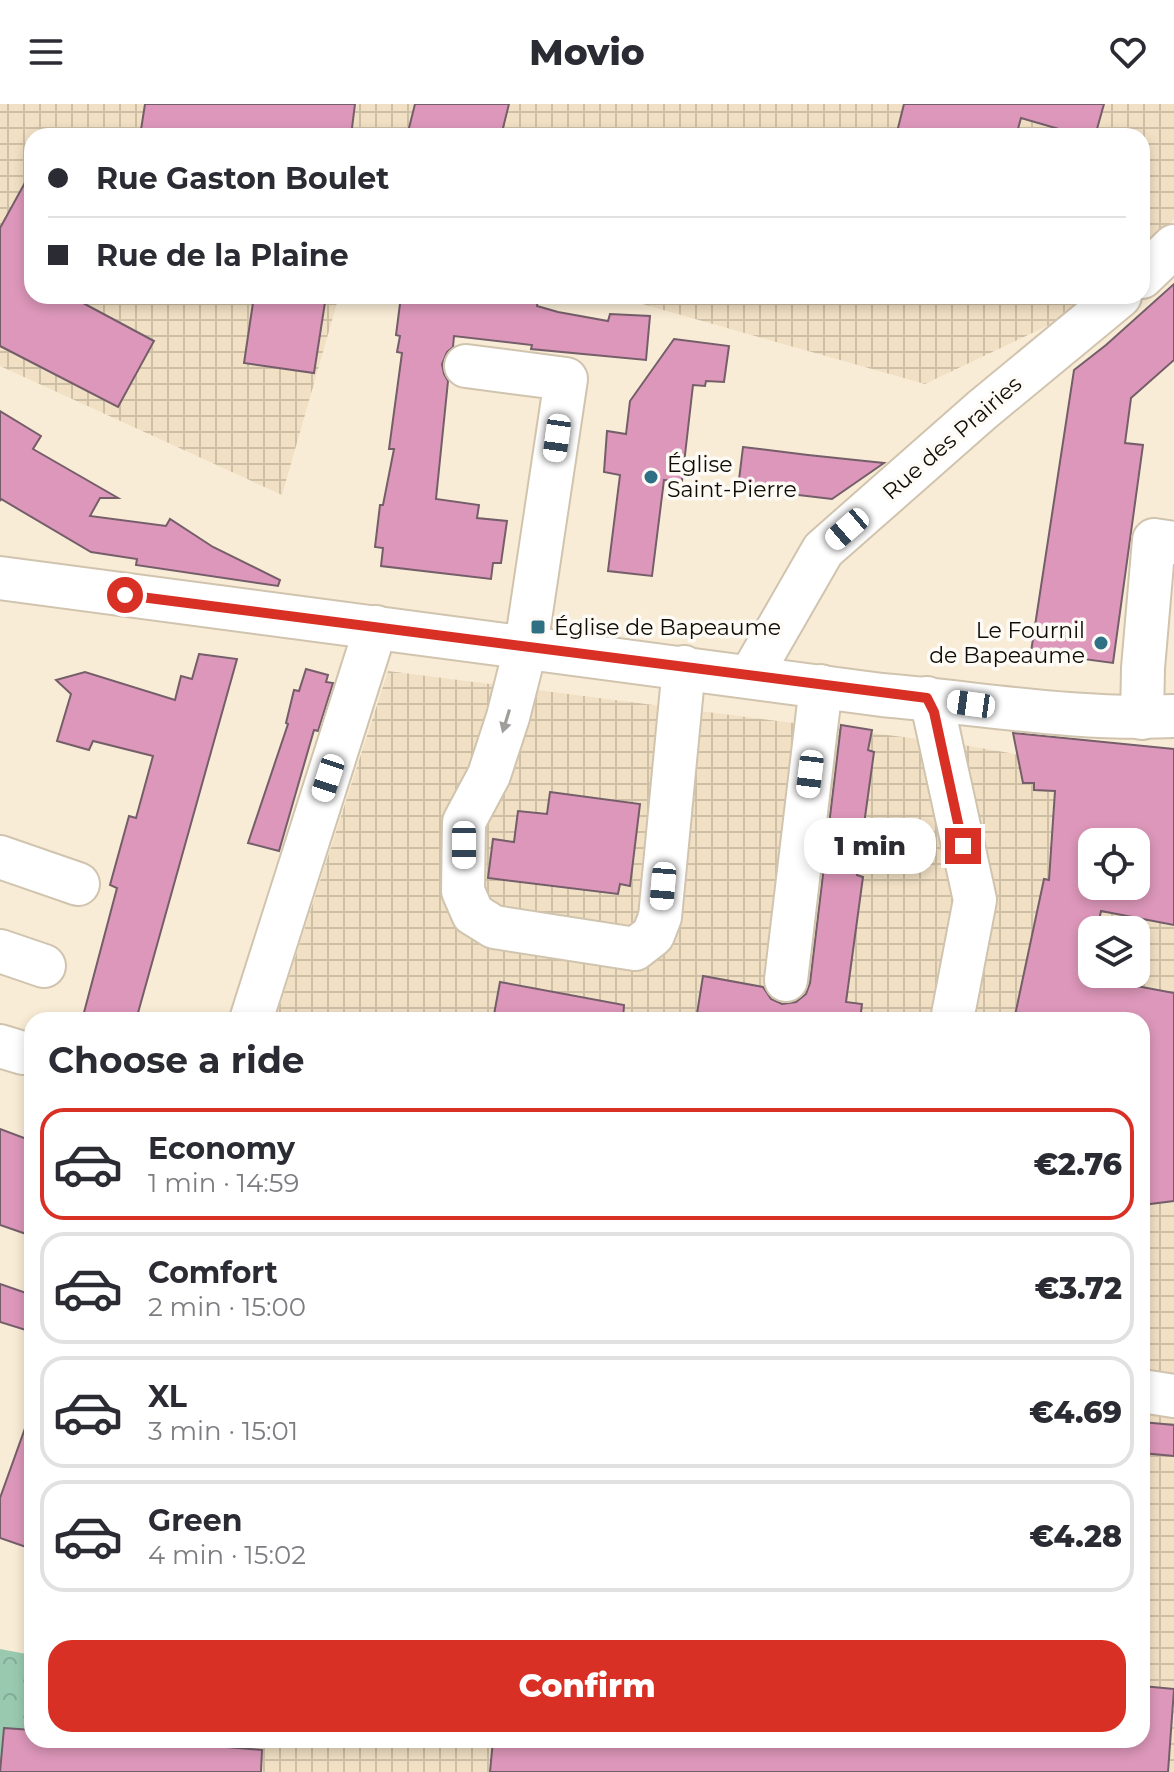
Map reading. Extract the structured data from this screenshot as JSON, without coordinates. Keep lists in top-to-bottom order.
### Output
{
  "streets": {
    "street": ["Rue des Prairies"]
  },
  "places": {
    "other": ["Église Saint-Pierre", "Le Fournil de Bapeaume"],
    "transit": ["Église de Bapeaume"]
  },
  "page": {
    "header": "Movio",
    "banner": ["Rue Gaston Boulet", "Rue de la Plaine"],
    "bubble": "1 min",
    "heading": "Choose a ride",
    "list": [
      {
        "name": "Economy",
        "note": "1 min · 14:59",
        "value": "€2.76"
      },
      {
        "name": "Comfort",
        "note": "2 min · 15:00",
        "value": "€3.72"
      },
      {
        "name": "XL",
        "note": "3 min · 15:01",
        "value": "€4.69"
      },
      {
        "name": "Green",
        "note": "4 min · 15:02",
        "value": "€4.28"
      }
    ],
    "buttons": "Confirm"
  }
}
